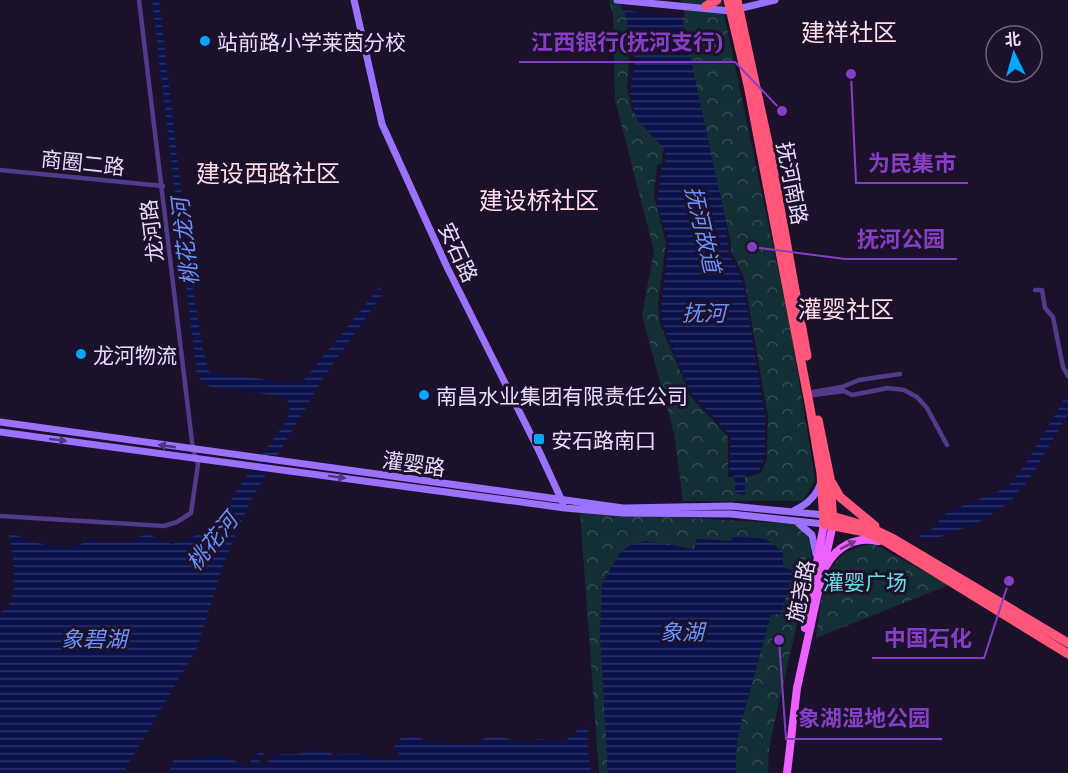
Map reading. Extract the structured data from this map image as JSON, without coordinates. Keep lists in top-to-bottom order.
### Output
{
  "streets": {
    "highway": ["抚河南路"],
    "main road": ["安石路", "灌婴路", "施尧路"],
    "street": ["商圈二路", "龙河路"]
  },
  "crossings": [
    ["商圈二路", "龙河路"],
    ["抚河南路", "灌婴路"],
    ["抚河南路", "施尧路"],
    ["龙河路", "灌婴路"],
    ["安石路", "灌婴路"],
    ["灌婴路", "施尧路"]
  ],
  "districts": [
    "建祥社区",
    "建设西路社区",
    "建设桥社区",
    "灌婴社区"
  ],
  "water": [
    "抚河故道",
    "桃花龙河",
    "抚河",
    "桃花河",
    "象湖",
    "象碧湖"
  ],
  "parks": ["灌婴广场"],
  "places": {
    "other": [
      "站前路小学莱茵分校",
      "为民集市",
      "江西银行(抚河支行)",
      "抚河公园",
      "龙河物流",
      "南昌水业集团有限责任公司",
      "中国石化",
      "象湖湿地公园"
    ],
    "transit": ["安石路南口"]
  },
  "north": "top"
}
